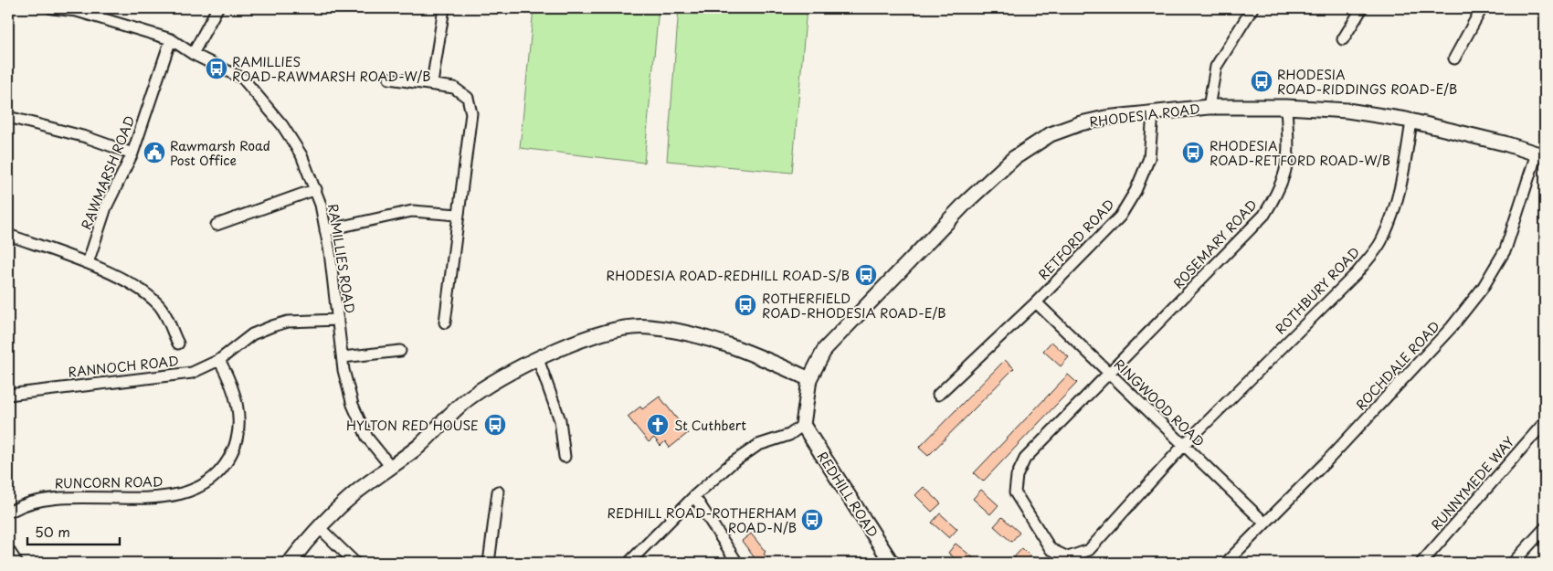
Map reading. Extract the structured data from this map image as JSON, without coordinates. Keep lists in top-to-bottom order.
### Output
{
  "streets": {
    "street": [
      "RHODESIA ROAD",
      "RAWMARSH ROAD",
      "RETFORD ROAD",
      "ROSEMARY ROAD",
      "RAMILLIES ROAD",
      "ROTHBURY ROAD",
      "ROCHDALE ROAD",
      "RANNOCH ROAD",
      "RINGWOOD ROAD",
      "RUNCORN ROAD",
      "RUNNYMEDE WAY",
      "REDHILL ROAD"
    ]
  },
  "crossings": [
    ["RHODESIA ROAD", "RETFORD ROAD"],
    ["RHODESIA ROAD", "ROSEMARY ROAD"],
    ["RHODESIA ROAD", "ROTHBURY ROAD"],
    ["RHODESIA ROAD", "ROCHDALE ROAD"],
    ["RHODESIA ROAD", "REDHILL ROAD"],
    ["RAWMARSH ROAD", "RAMILLIES ROAD"],
    ["RETFORD ROAD", "RINGWOOD ROAD"],
    ["ROSEMARY ROAD", "ROTHBURY ROAD"],
    ["ROSEMARY ROAD", "RINGWOOD ROAD"],
    ["RAMILLIES ROAD", "RANNOCH ROAD"],
    ["ROTHBURY ROAD", "RINGWOOD ROAD"],
    ["ROCHDALE ROAD", "RINGWOOD ROAD"],
    ["RANNOCH ROAD", "RUNCORN ROAD"]
  ],
  "places": {
    "bus stop": [
      "RAMILLIES ROAD-RAWMARSH ROAD-W/B",
      "RHODESIA ROAD-RIDDINGS ROAD-E/B",
      "RHODESIA ROAD-RETFORD ROAD-W/B",
      "RHODESIA ROAD-REDHILL ROAD-S/B",
      "ROTHERFIELD ROAD-RHODESIA ROAD-E/B",
      "HYLTON RED HOUSE",
      "REDHILL ROAD-ROTHERHAM ROAD-N/B"
    ],
    "public building": ["Rawmarsh Road Post Office"],
    "church": ["St Cuthbert"]
  },
  "scale_bar": "50 m"
}
